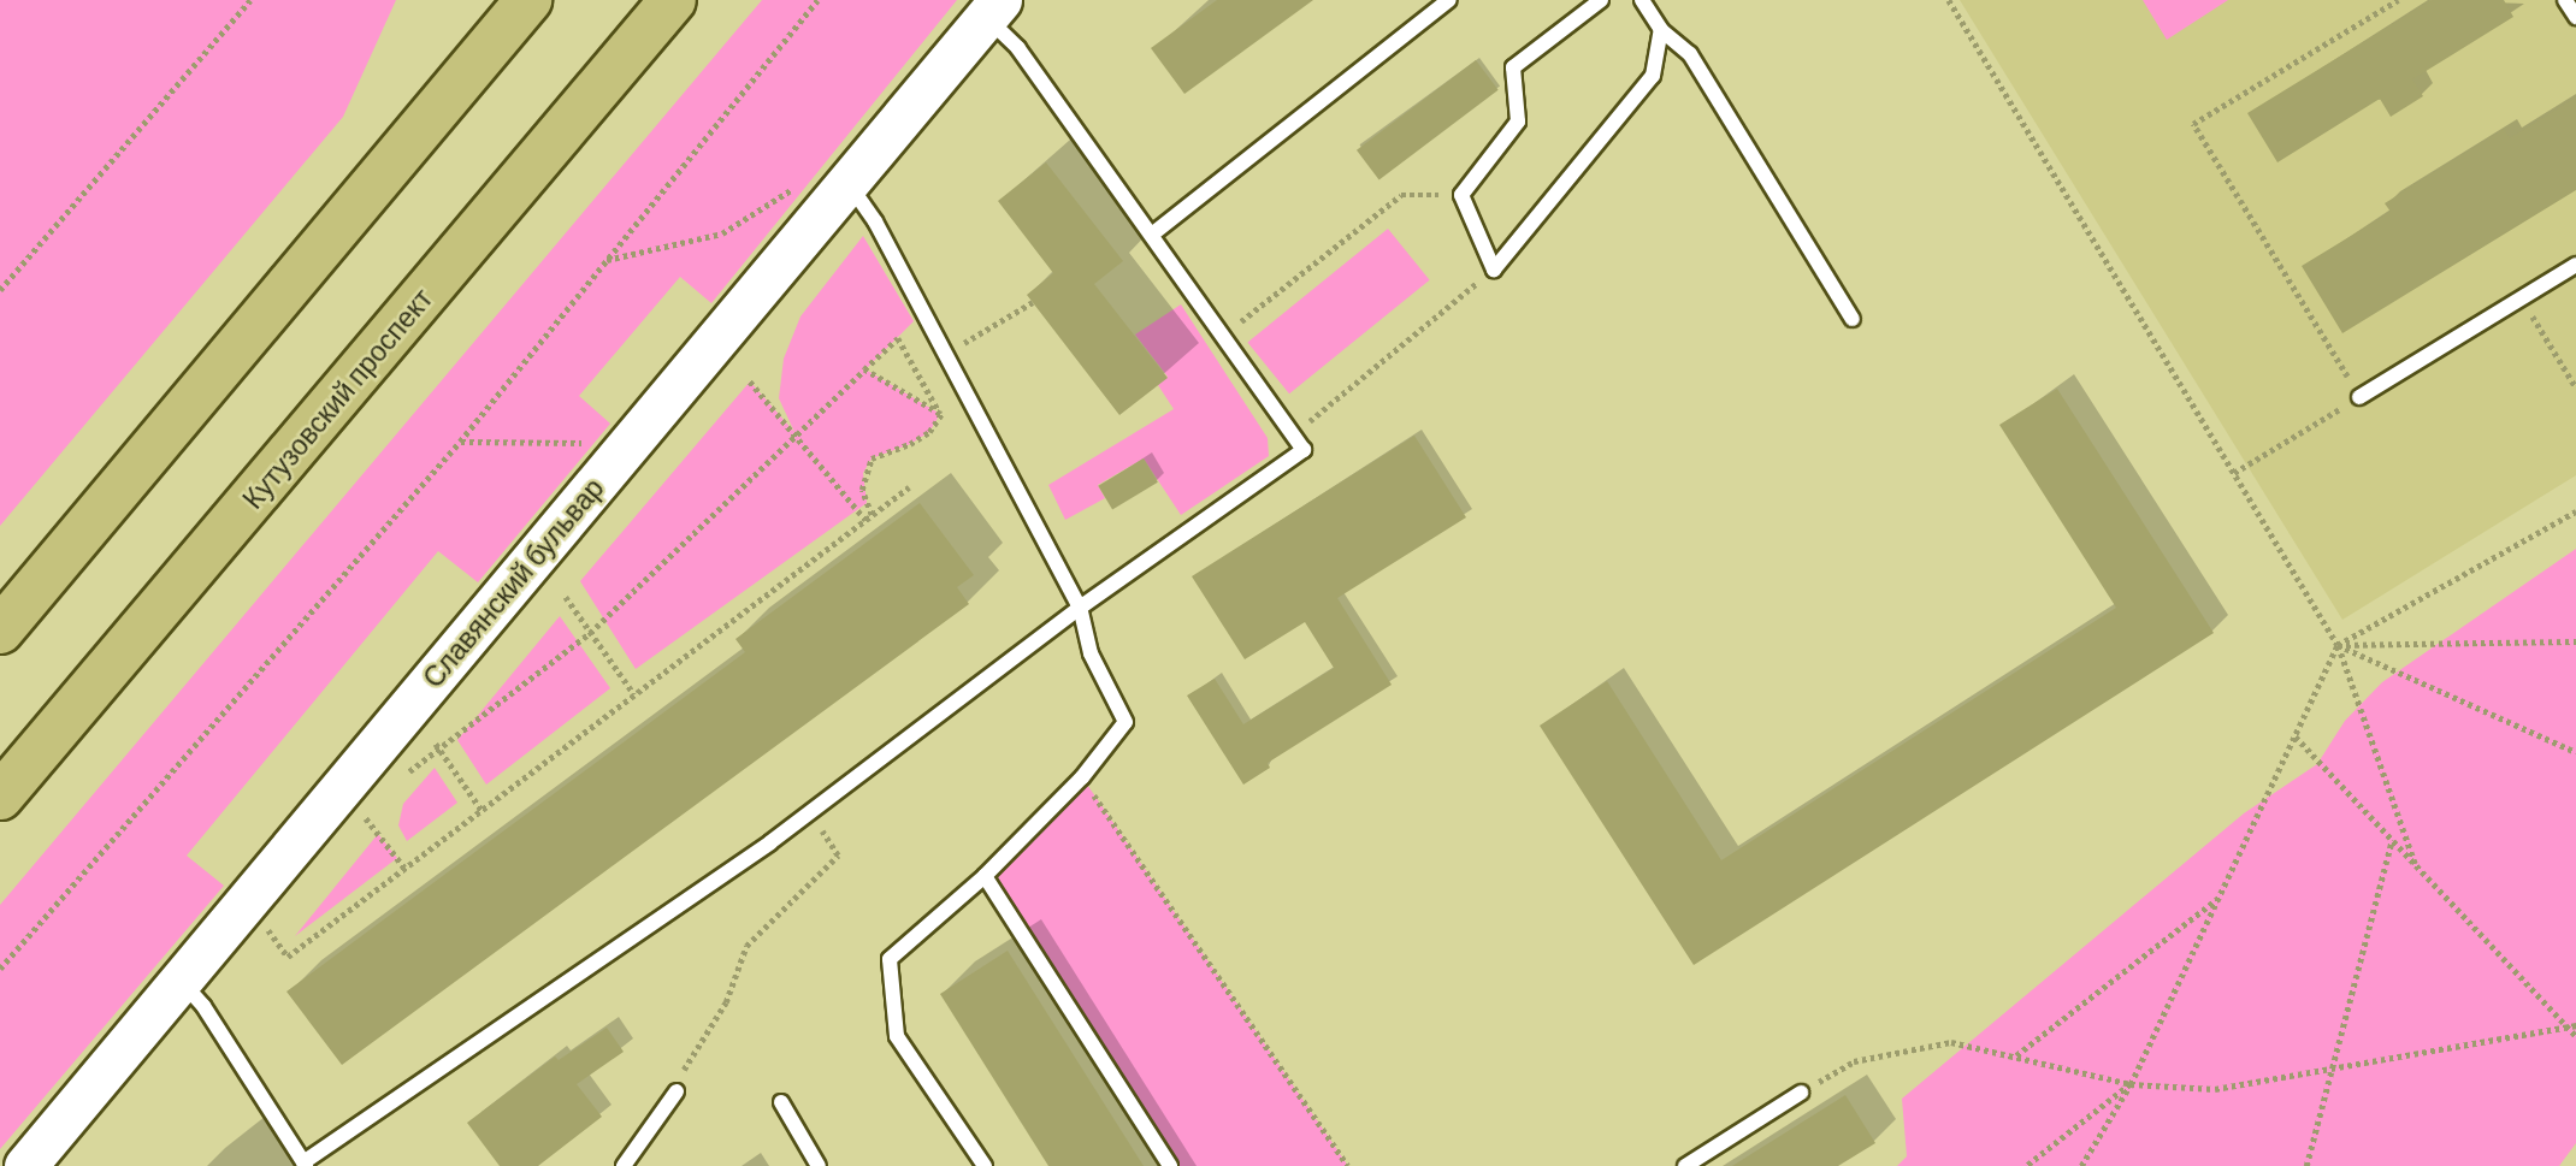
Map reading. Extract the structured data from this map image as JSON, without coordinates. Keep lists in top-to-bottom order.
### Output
{
  "streets": {
    "main road": ["Кутузовский проспект"],
    "street": ["Славянский бульвар"]
  }
}
